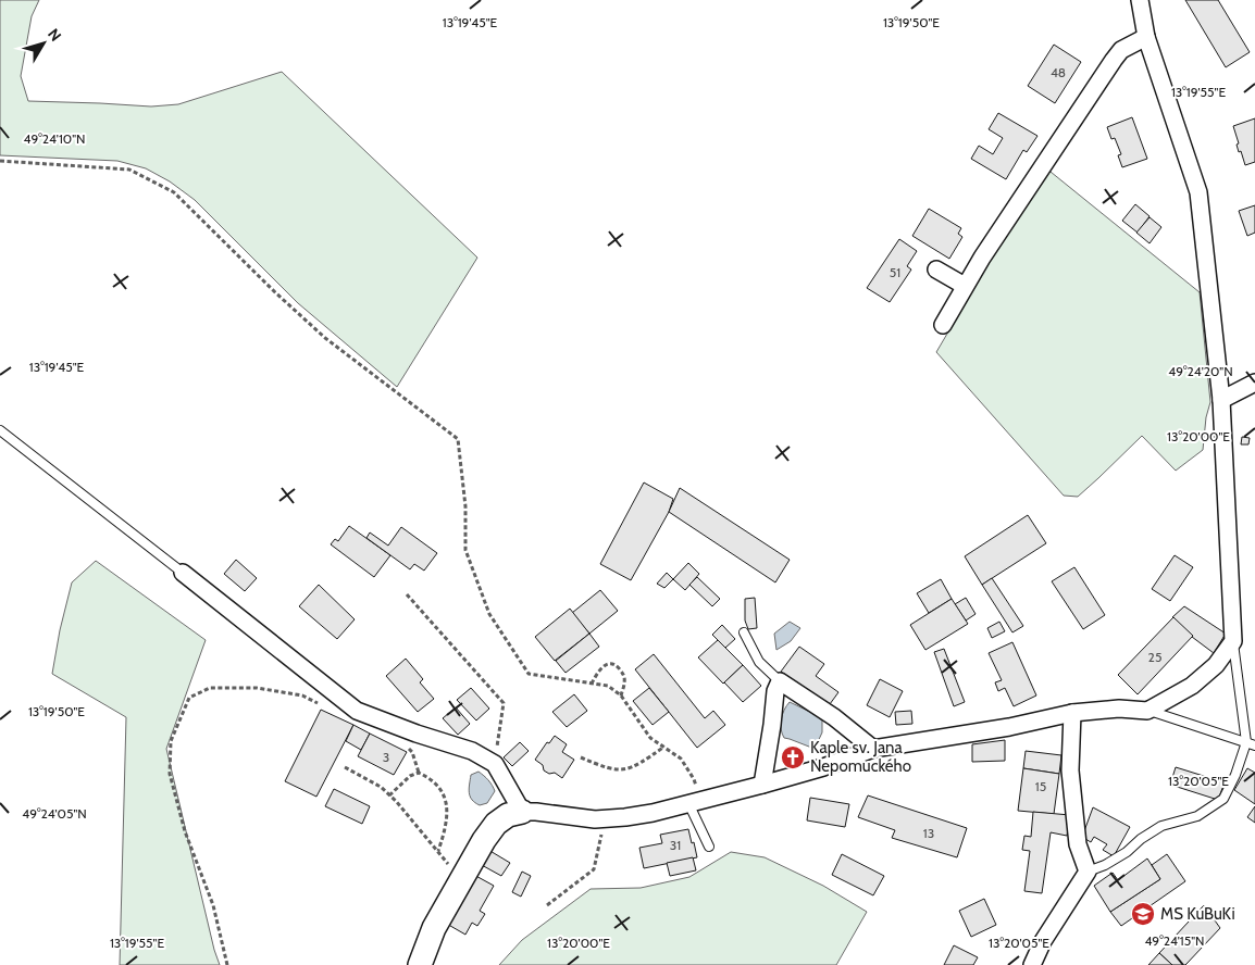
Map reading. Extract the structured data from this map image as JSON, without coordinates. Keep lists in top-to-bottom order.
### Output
{
  "places": {
    "church": ["Kaple sv. Jana Nepomuckého"],
    "school or university": ["MS KuBuKi"]
  },
  "house_numbers": [
    "48",
    "51",
    "25",
    "3",
    "15",
    "13",
    "31"
  ],
  "north": "top right",
  "coordinates": [
    "13°19'45\"E",
    "13°19'50\"E",
    "13°19'55\"E",
    "49°24'10\"N",
    "49°24'20\"N",
    "13°20'00\"E",
    "13°20'05\"E",
    "49°24'05\"N",
    "49°24'15\"N"
  ]
}
